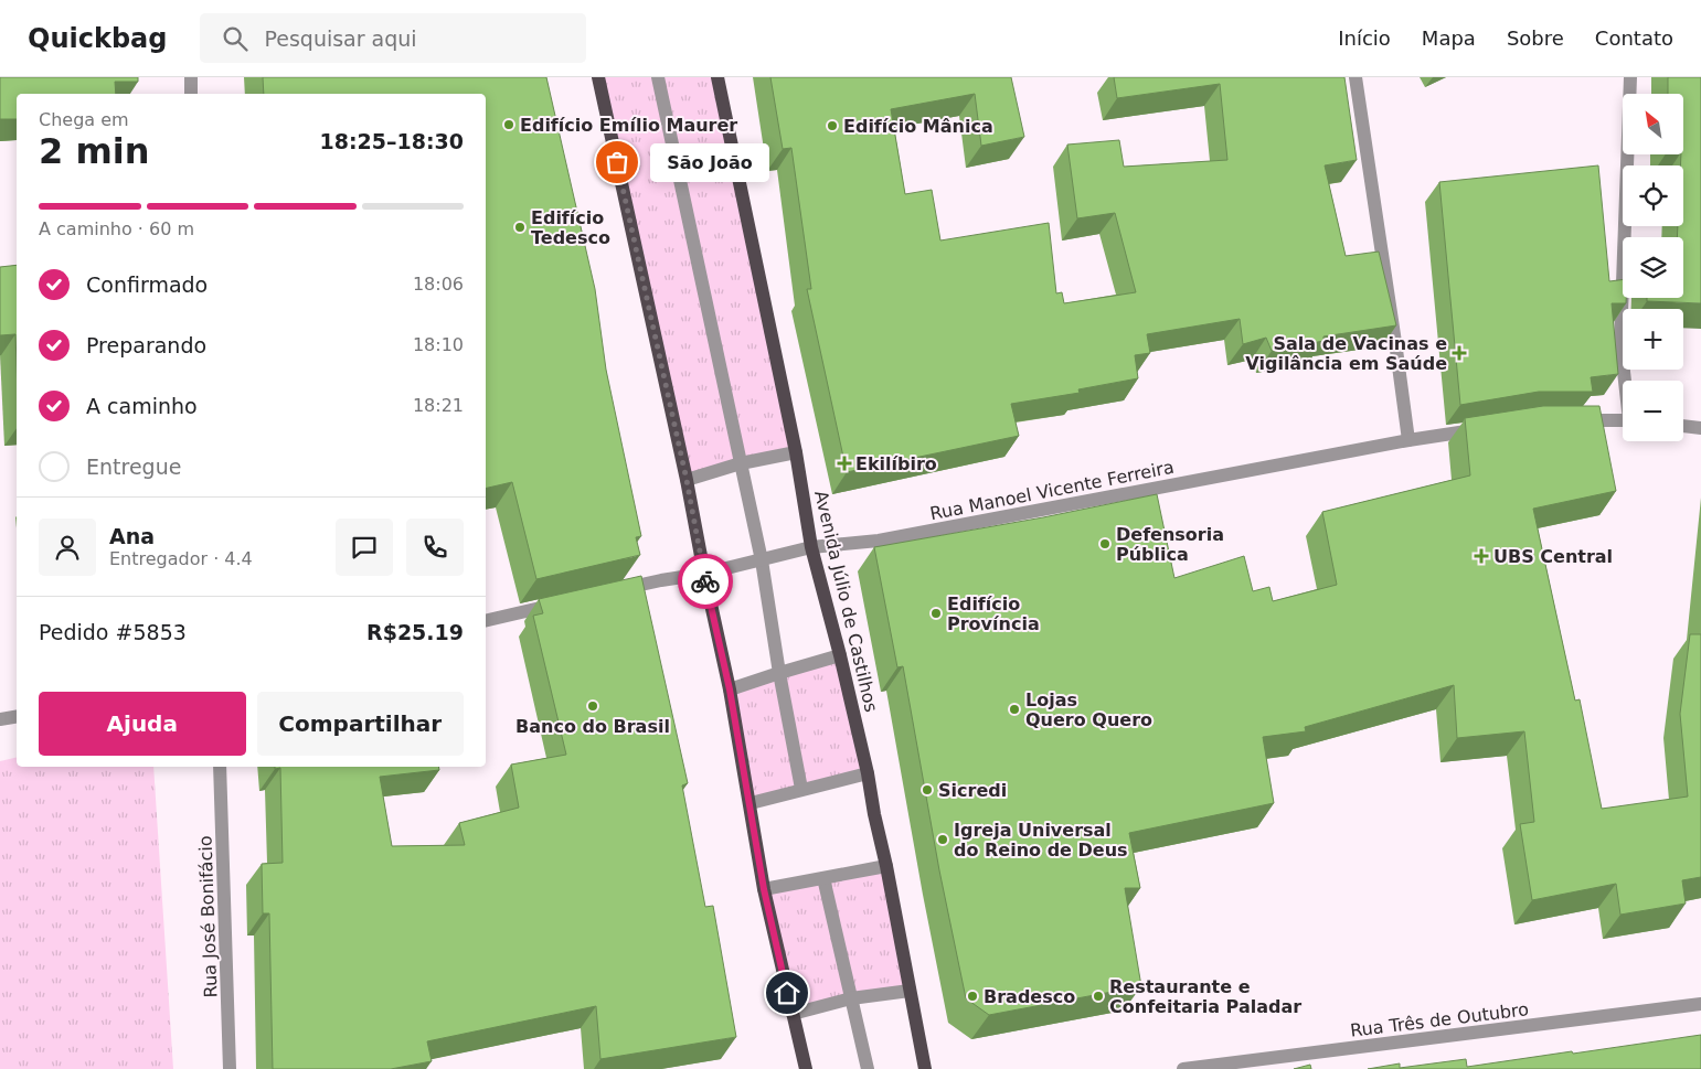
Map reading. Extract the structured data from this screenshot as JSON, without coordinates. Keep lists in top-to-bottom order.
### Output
{
  "streets": {
    "main road": ["Avenida Júlio de Castilhos"],
    "street": ["Rua Manoel Vicente Ferreira", "Rua José Bonifácio", "Rua Três de Outubro"]
  },
  "crossings": [
    ["Rua Manoel Vicente Ferreira", "Avenida Júlio de Castilhos"]
  ],
  "places": {
    "other": [
      "Edifício Emílio Maurer",
      "Edifício Mânica",
      "São João",
      "Edifício Tedesco",
      "Defensoria Pública",
      "Edifício Província",
      "Banco do Brasil",
      "Lojas Quero Quero",
      "Sicredi",
      "Igreja Universal do Reino de Deus",
      "Bradesco",
      "Restaurante e Confeitaria Paladar"
    ],
    "health": ["Sala de Vacinas e Vigilância em Saúde", "Ekilíbiro", "UBS Central"]
  },
  "north": "top left",
  "page": {
    "header": "Quickbag",
    "search": "Pesquisar aqui",
    "nav": [
      "Início",
      "Mapa",
      "Sobre",
      "Contato"
    ],
    "map_buttons": ["+", "−"],
    "heading": ["2 min", "Chega em", "18:25–18:30"],
    "panel": [
      "Ana",
      "Entregador · 4.4",
      "Pedido #5853",
      "R$25.19"
    ],
    "bubble": "São João",
    "bar": "A caminho · 60 m",
    "list": [
      ["Confirmado", "18:06"],
      ["Preparando", "18:10"],
      ["A caminho", "18:21"],
      "Entregue"
    ],
    "buttons": ["Ajuda", "Compartilhar"]
  }
}
